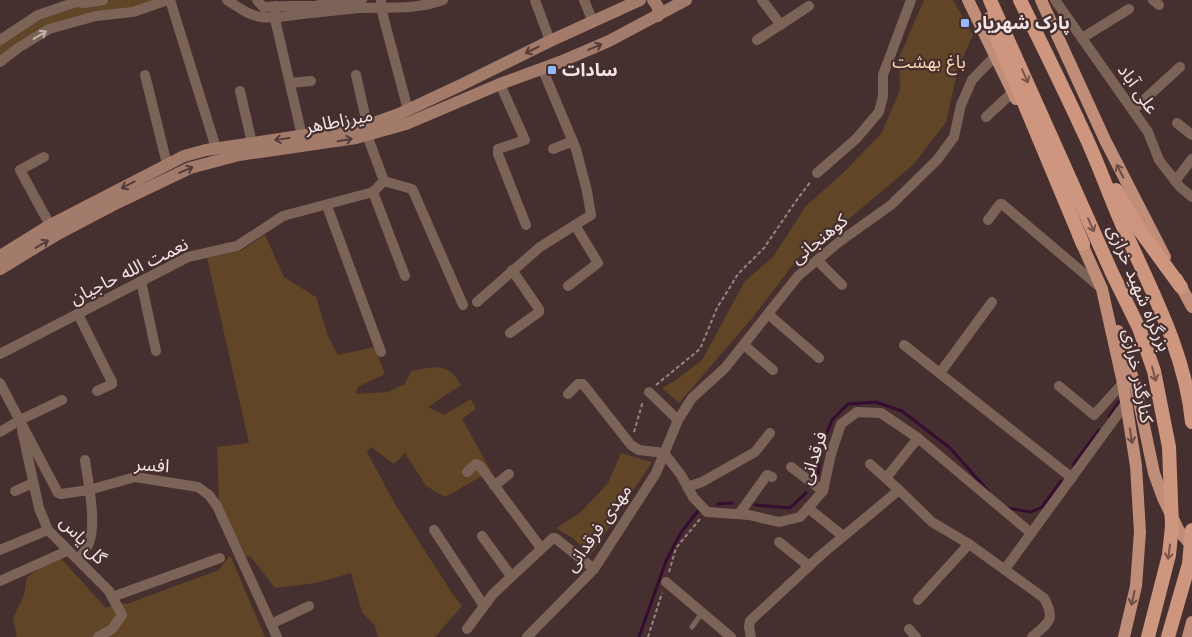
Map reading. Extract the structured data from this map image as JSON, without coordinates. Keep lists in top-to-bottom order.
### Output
{
  "streets": {
    "highway": ["بزرگراه شهید خرازی"],
    "main road": ["میرزاطاهر", "کنارگذر خرازی"],
    "street": [
      "علی آباد",
      "کوهنجانی",
      "نعمت الله حاجیان",
      "فرقدانی",
      "افسر",
      "مهدی فرقدانی",
      "گل یاس"
    ]
  },
  "crossings": [
    ["کوهنجانی", "کنارگذر خرازی"],
    ["کوهنجانی", "مهدی فرقدانی"],
    ["افسر", "گل یاس"]
  ],
  "parks": ["باغ بهشت"],
  "places": {
    "transit": ["پارک شهریار", "سادات"]
  }
}
